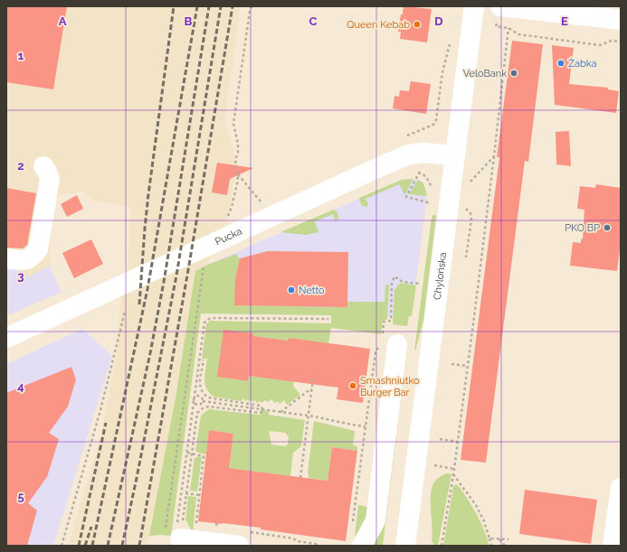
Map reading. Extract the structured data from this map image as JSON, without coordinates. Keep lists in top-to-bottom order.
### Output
{
  "streets": {
    "street": ["Pucka", "Chylońska"]
  },
  "crossings": [
    ["Pucka", "Chylońska"]
  ],
  "places": [
    "Queen Kebab",
    "Żabka",
    "VeloBank",
    "PKO BP",
    "Netto",
    "Smashniutko Burger Bar"
  ],
  "grid": {
    "columns": [
      "A",
      "B",
      "C",
      "D",
      "E"
    ],
    "rows": [
      "1",
      "2",
      "3",
      "4",
      "5"
    ]
  }
}
